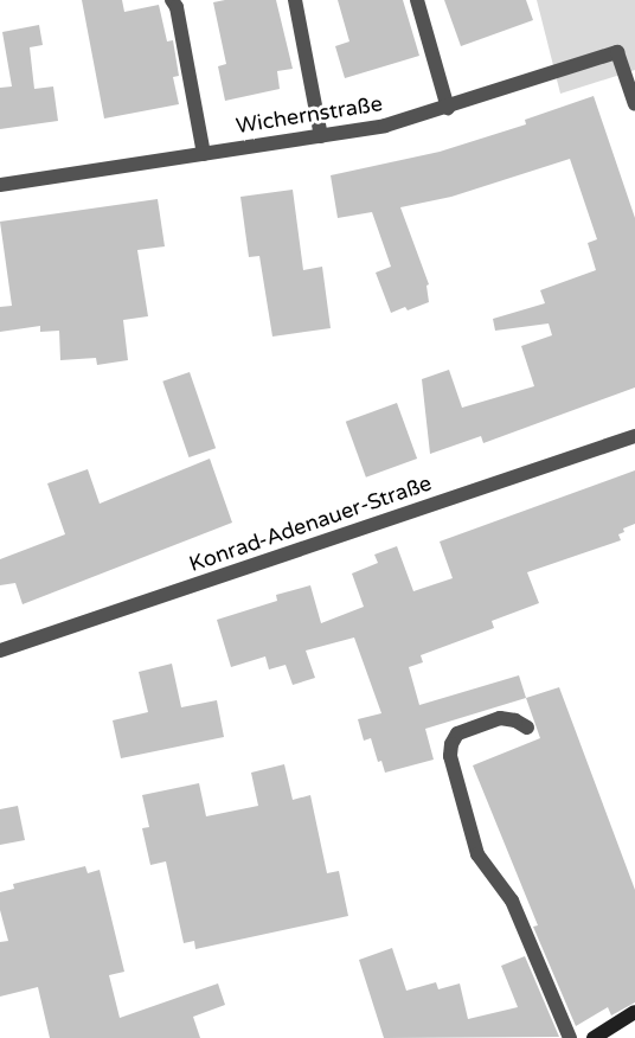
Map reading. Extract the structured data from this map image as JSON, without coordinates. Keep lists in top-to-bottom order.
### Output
{
  "streets": {
    "street": ["Wichernstraße", "Konrad-Adenauer-Straße"]
  }
}
